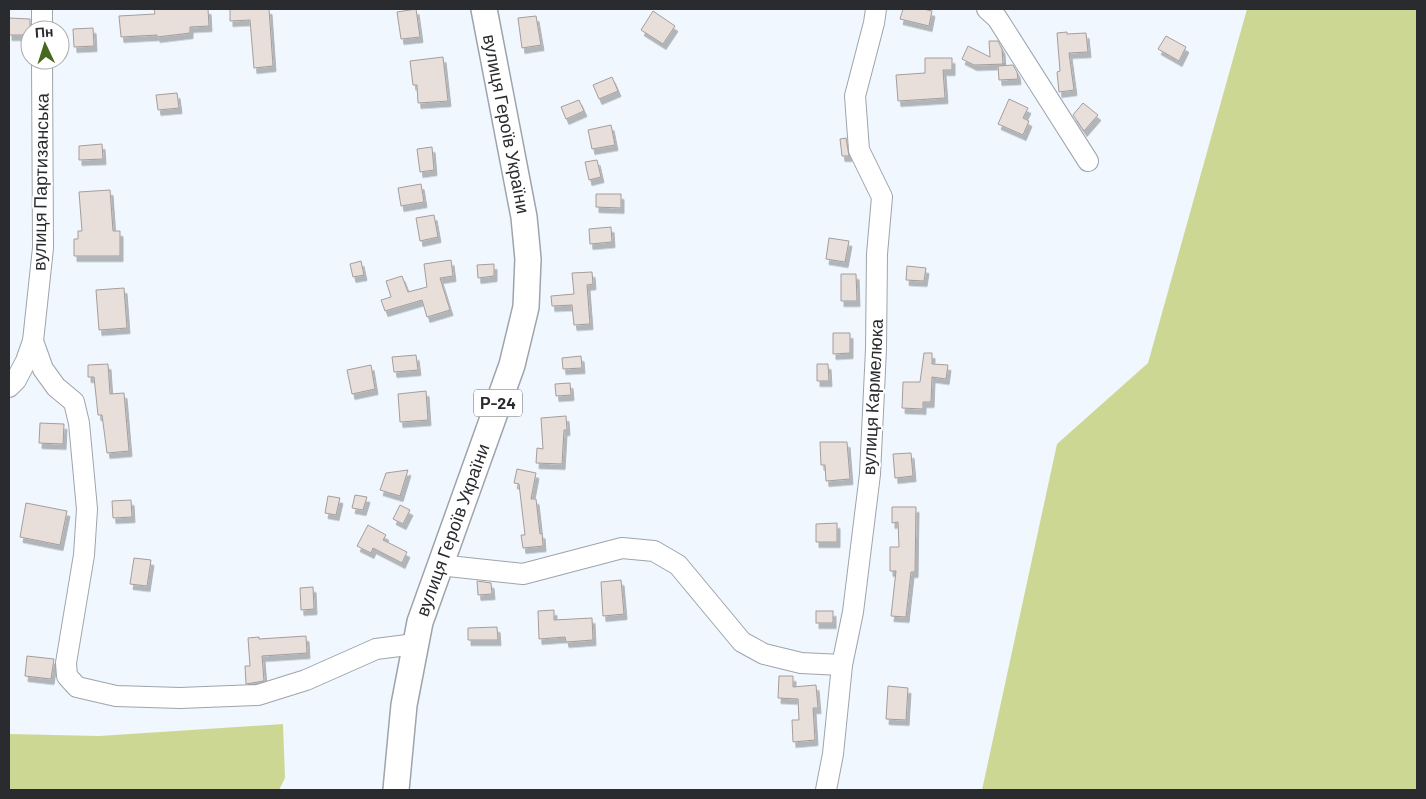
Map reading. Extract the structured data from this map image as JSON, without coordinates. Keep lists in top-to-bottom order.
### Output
{
  "streets": {
    "main road": ["вулиця Героїв України", "Р-24"],
    "street": ["вулиця Партизанська", "вулиця Кармелюка"]
  },
  "north": "top"
}
